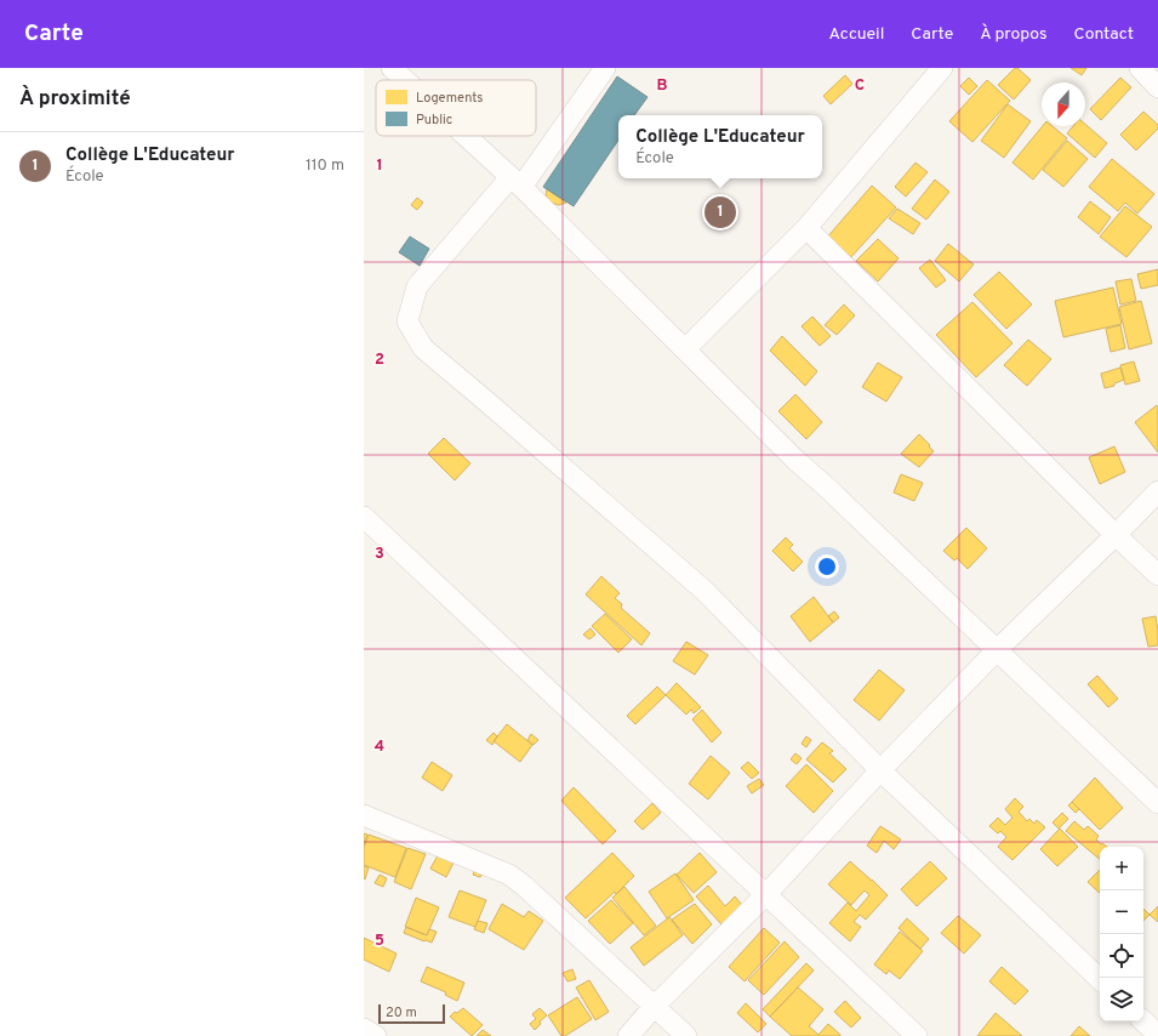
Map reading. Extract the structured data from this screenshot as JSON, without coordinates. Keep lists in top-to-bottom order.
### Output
{
  "legend": ["Logements", "Public"],
  "scale_bar": "20 m",
  "north": "bottom",
  "page": {
    "header": "Carte",
    "nav": [
      "Accueil",
      "Carte",
      "À propos",
      "Contact"
    ],
    "heading": "À proximité",
    "popup": ["Collège L'Educateur", "École"],
    "list": [
      {
        "mark": "1",
        "name": "Collège L'Educateur",
        "note": "École",
        "value": "110 m"
      }
    ],
    "pins": "1",
    "map_buttons": ["+", "−"],
    "scale": "20 m"
  },
  "grid": {
    "columns": ["B", "C"],
    "rows": [
      "1",
      "2",
      "3",
      "4",
      "5"
    ]
  }
}
